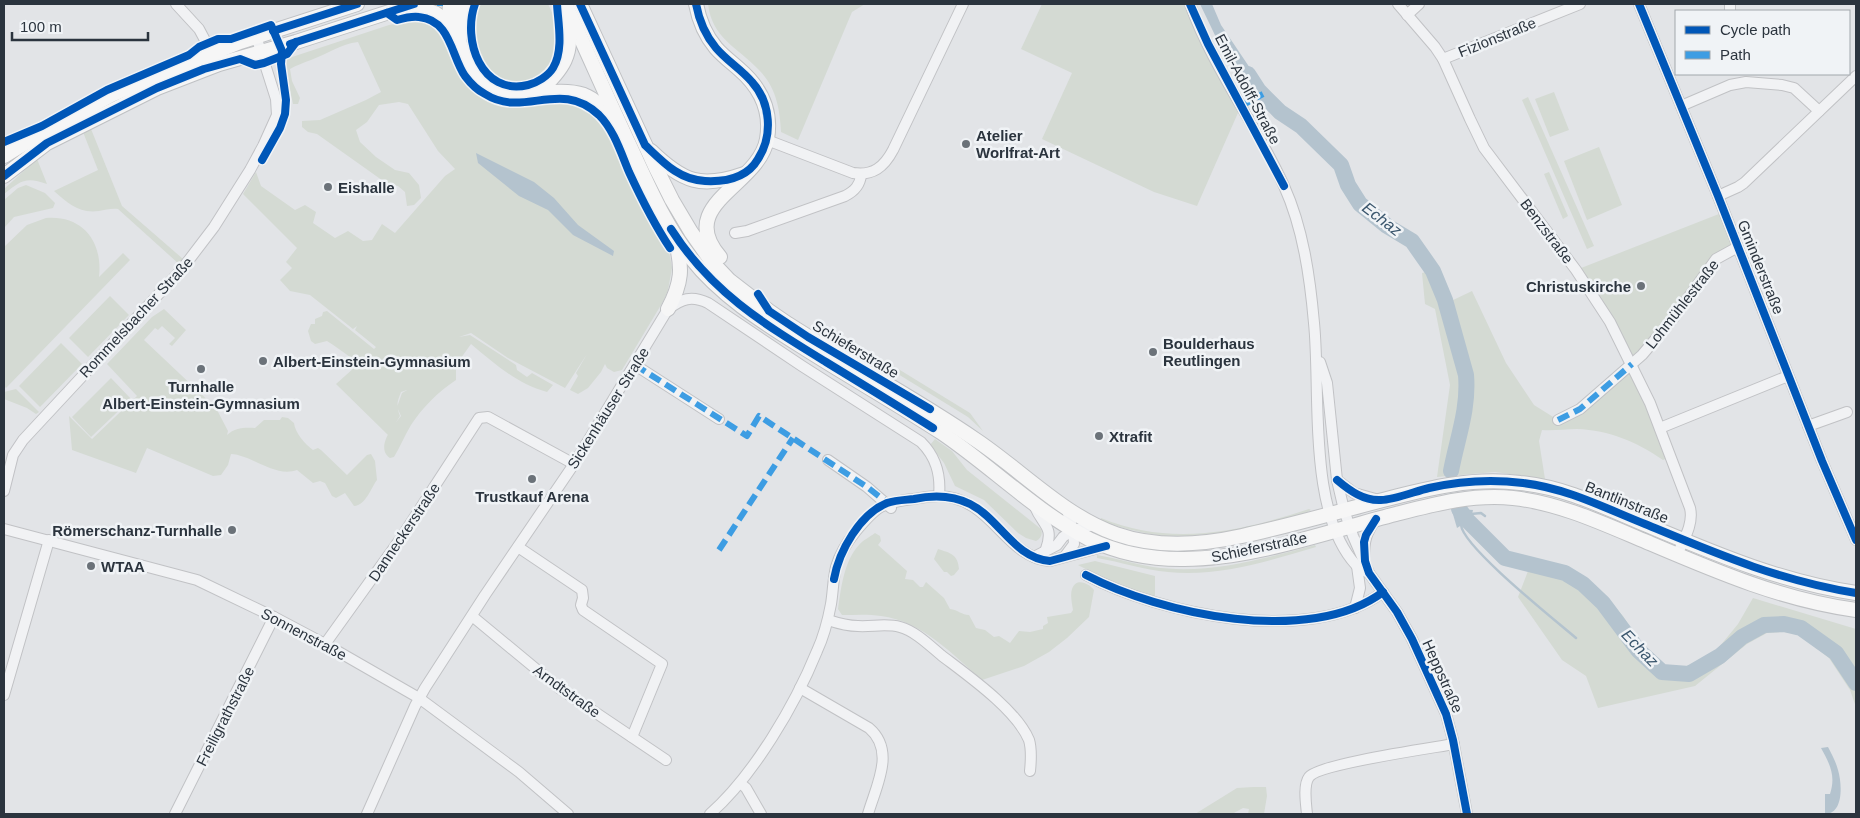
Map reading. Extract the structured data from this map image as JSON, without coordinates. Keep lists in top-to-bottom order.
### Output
{
  "streets": {
    "main road": ["Schieferstraße", "Bantlinstraße"],
    "street": [
      "Fizionstraße",
      "Emil-Adolff-Straße",
      "Benzstraße",
      "Gminderstraße",
      "Lohmühlestraße",
      "Rommelsbacher Straße",
      "Sickenhäuser Straße",
      "Danneckerstraße",
      "Sonnenstraße",
      "Heppstraße",
      "Arndtstraße",
      "Freiligrathstraße"
    ]
  },
  "crossings": [
    ["Fizionstraße", "Benzstraße"],
    ["Emil-Adolff-Straße", "Schieferstraße"],
    ["Emil-Adolff-Straße", "Bantlinstraße"],
    ["Benzstraße", "Lohmühlestraße"],
    ["Benzstraße", "Bantlinstraße"],
    ["Gminderstraße", "Lohmühlestraße"],
    ["Schieferstraße", "Bantlinstraße"],
    ["Sickenhäuser Straße", "Danneckerstraße"],
    ["Sickenhäuser Straße", "Sonnenstraße"],
    ["Sickenhäuser Straße", "Arndtstraße"],
    ["Danneckerstraße", "Sonnenstraße"],
    ["Sonnenstraße", "Freiligrathstraße"]
  ],
  "water": ["Echaz"],
  "places": [
    "Atelier Worlfrat-Art",
    "Eishalle",
    "Christuskirche",
    "Boulderhaus Reutlingen",
    "Albert-Einstein-Gymnasium",
    "Turnhalle Albert-Einstein-Gymnasium",
    "Xtrafit",
    "Trustkauf Arena",
    "Römerschanz-Turnhalle",
    "WTAA"
  ],
  "legend": ["Cycle path", "Path"],
  "scale_bar": "100 m"
}
